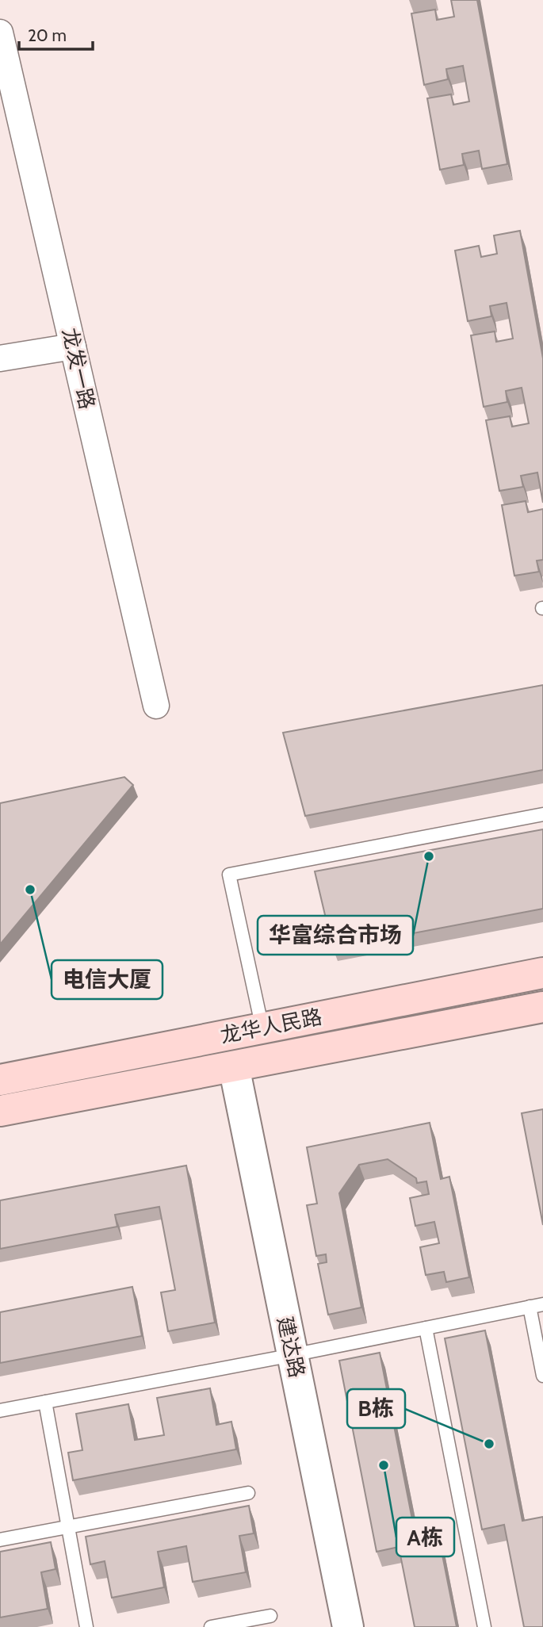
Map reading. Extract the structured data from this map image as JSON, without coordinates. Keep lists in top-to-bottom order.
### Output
{
  "streets": {
    "main road": ["龙华人民路"],
    "street": ["龙发一路", "建达路"]
  },
  "crossings": [
    ["龙华人民路", "建达路"]
  ],
  "places": [
    "华富综合市场",
    "电信大厦",
    "B栋",
    "A栋"
  ],
  "scale_bar": "20 m"
}
